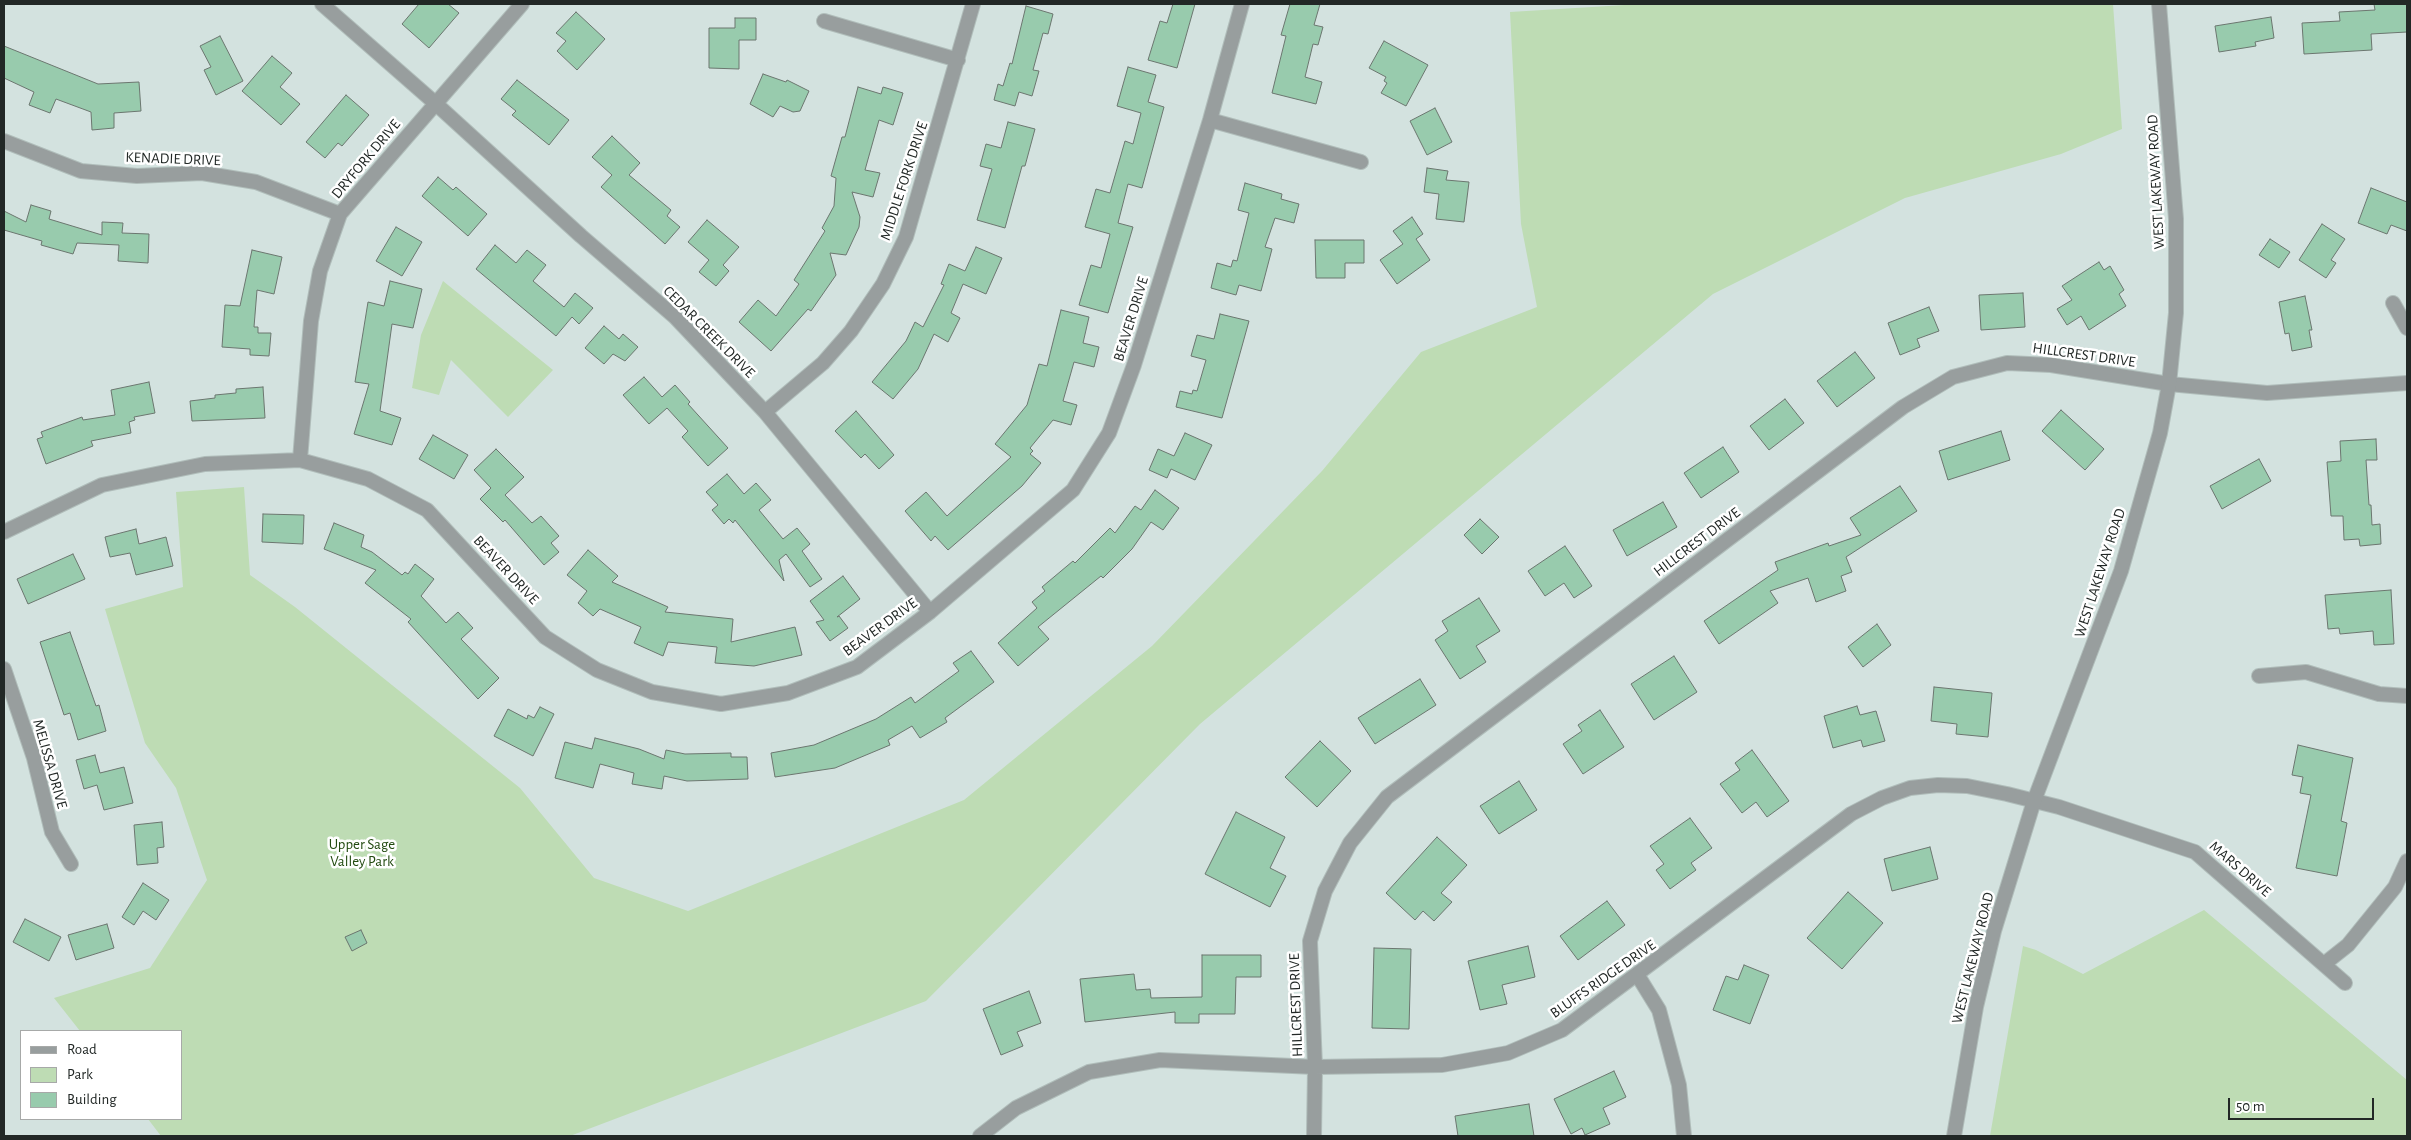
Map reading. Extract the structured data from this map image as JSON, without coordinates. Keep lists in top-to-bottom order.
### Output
{
  "streets": {
    "street": [
      "KENADIE DRIVE",
      "DRYFORK DRIVE",
      "MIDDLE FORK DRIVE",
      "WEST LAKEWAY ROAD",
      "BEAVER DRIVE",
      "CEDAR CREEK DRIVE",
      "HILLCREST DRIVE",
      "MELISSA DRIVE",
      "MARS DRIVE",
      "BLUFFS RIDGE DRIVE"
    ]
  },
  "crossings": [
    ["KENADIE DRIVE", "DRYFORK DRIVE"],
    ["DRYFORK DRIVE", "BEAVER DRIVE"],
    ["DRYFORK DRIVE", "CEDAR CREEK DRIVE"],
    ["MIDDLE FORK DRIVE", "CEDAR CREEK DRIVE"],
    ["WEST LAKEWAY ROAD", "HILLCREST DRIVE"],
    ["WEST LAKEWAY ROAD", "MARS DRIVE"],
    ["WEST LAKEWAY ROAD", "BLUFFS RIDGE DRIVE"],
    ["BEAVER DRIVE", "CEDAR CREEK DRIVE"],
    ["HILLCREST DRIVE", "BLUFFS RIDGE DRIVE"],
    ["MARS DRIVE", "BLUFFS RIDGE DRIVE"]
  ],
  "parks": ["Upper Sage Valley Park"],
  "legend": ["Road", "Park", "Building"],
  "scale_bar": "50 m"
}
